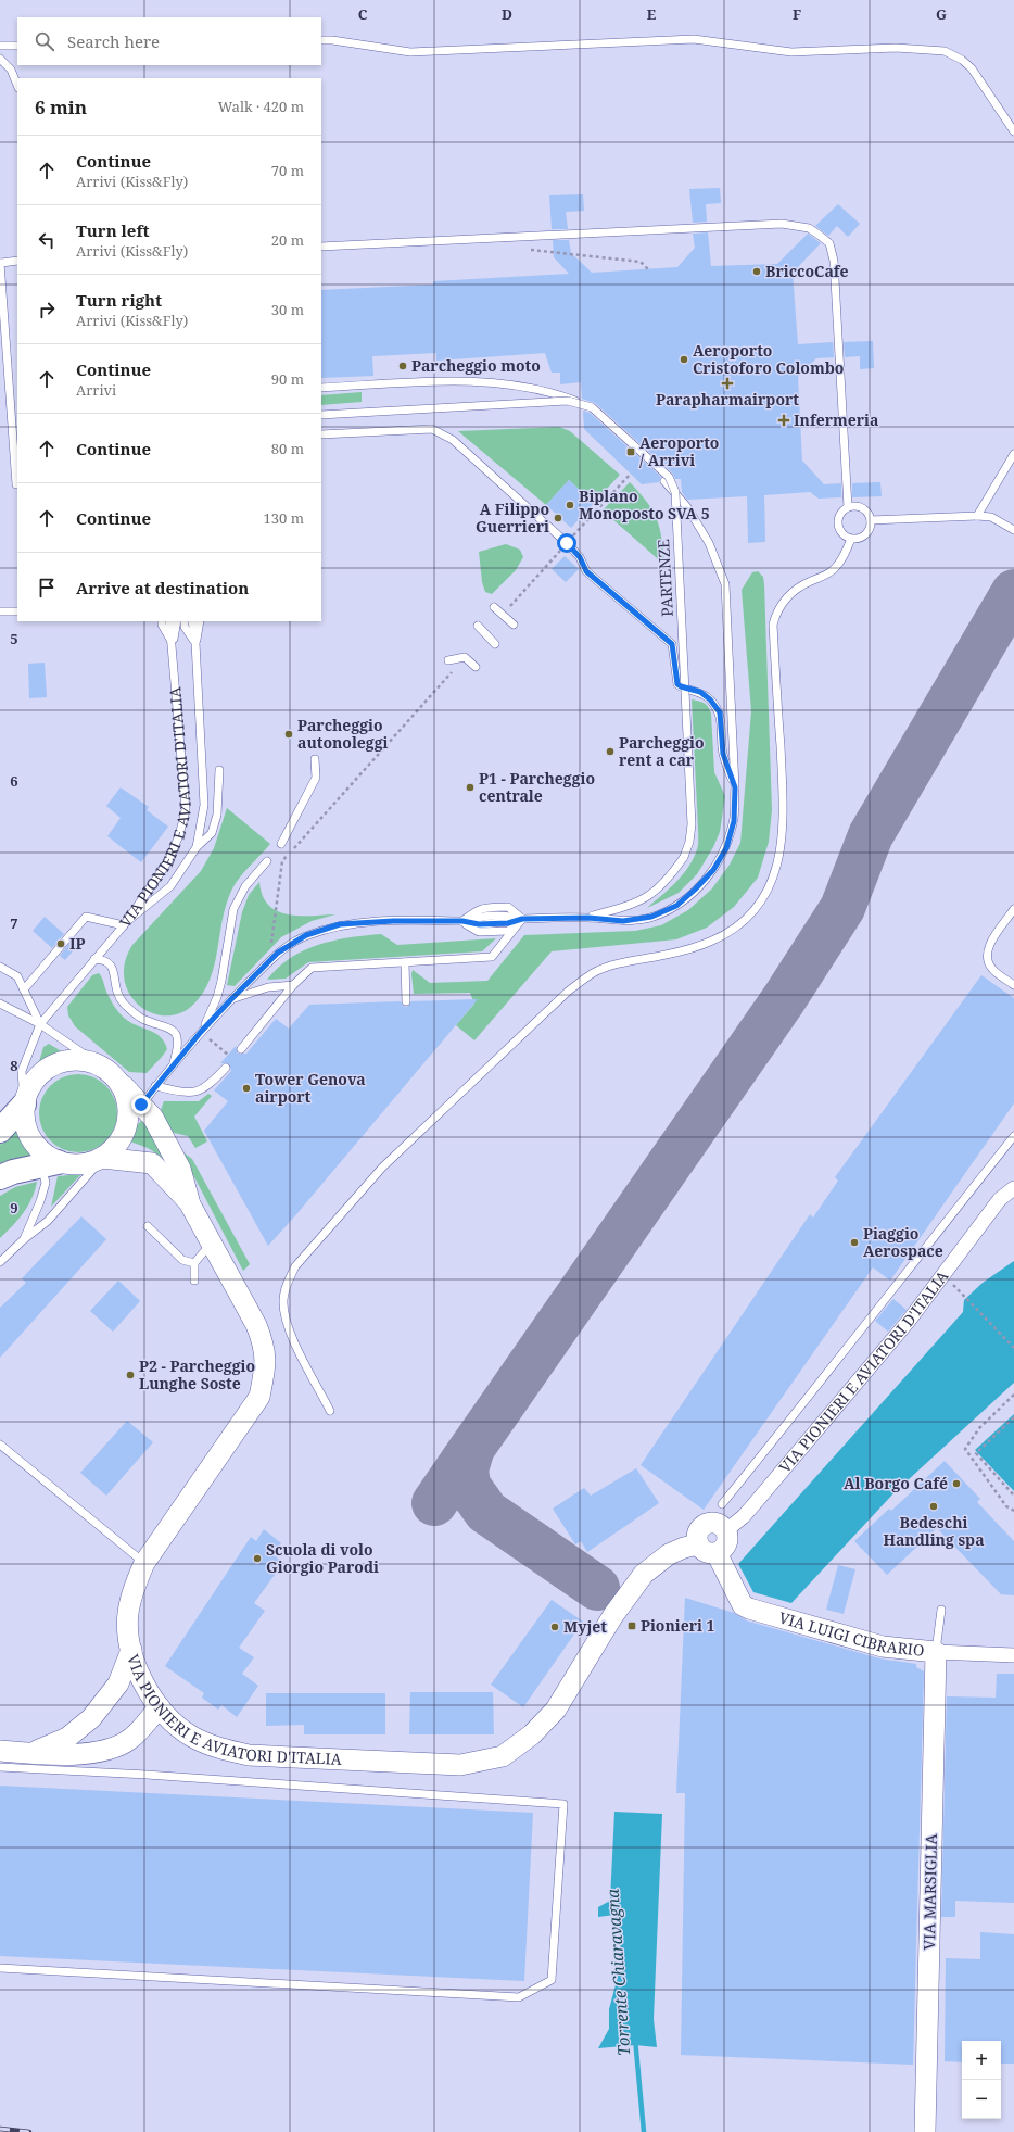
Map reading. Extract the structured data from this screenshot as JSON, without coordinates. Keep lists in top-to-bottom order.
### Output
{
  "streets": {
    "street": ["VIA PIONIERI E AVIATORI D'ITALIA", "VIA LUIGI CIBRARIO", "VIA MARSIGLIA"],
    "lane": ["PARTENZE"]
  },
  "crossings": [
    ["VIA PIONIERI E AVIATORI D'ITALIA", "VIA LUIGI CIBRARIO"],
    ["VIA LUIGI CIBRARIO", "VIA MARSIGLIA"]
  ],
  "water": ["Torrente Chiaravagna"],
  "places": {
    "other": [
      "BriccoCafe",
      "Aeroporto Cristoforo Colombo",
      "Parcheggio moto",
      "Biplano Monoposto SVA 5",
      "A Filippo Guerrieri",
      "Parcheggio autonoleggi",
      "Parcheggio rent a car",
      "P1 - Parcheggio centrale",
      "IP",
      "Tower Genova airport",
      "Piaggio Aerospace",
      "P2 - Parcheggio Lunghe Soste",
      "Al Borgo Café",
      "Bedeschi Handling spa",
      "Scuola di volo Giorgio Parodi",
      "Myjet"
    ],
    "health": ["Parapharmairport", "Infermeria"],
    "transit": ["Aeroporto / Arrivi", "Pionieri 1"]
  },
  "page": {
    "search": "Search here",
    "heading": ["6 min", "Walk · 420 m"],
    "list": [
      ["Continue", "Arrivi (Kiss&Fly)", "70 m"],
      ["Turn left", "Arrivi (Kiss&Fly)", "20 m"],
      ["Turn right", "Arrivi (Kiss&Fly)", "30 m"],
      ["Continue", "Arrivi", "90 m"],
      ["Continue", "80 m"],
      ["Continue", "130 m"],
      "Arrive at destination"
    ],
    "map_buttons": ["+", "−"]
  },
  "grid": {
    "columns": [
      "C",
      "D",
      "E",
      "F",
      "G"
    ],
    "rows": [
      "5",
      "6",
      "7",
      "8",
      "9"
    ]
  }
}
